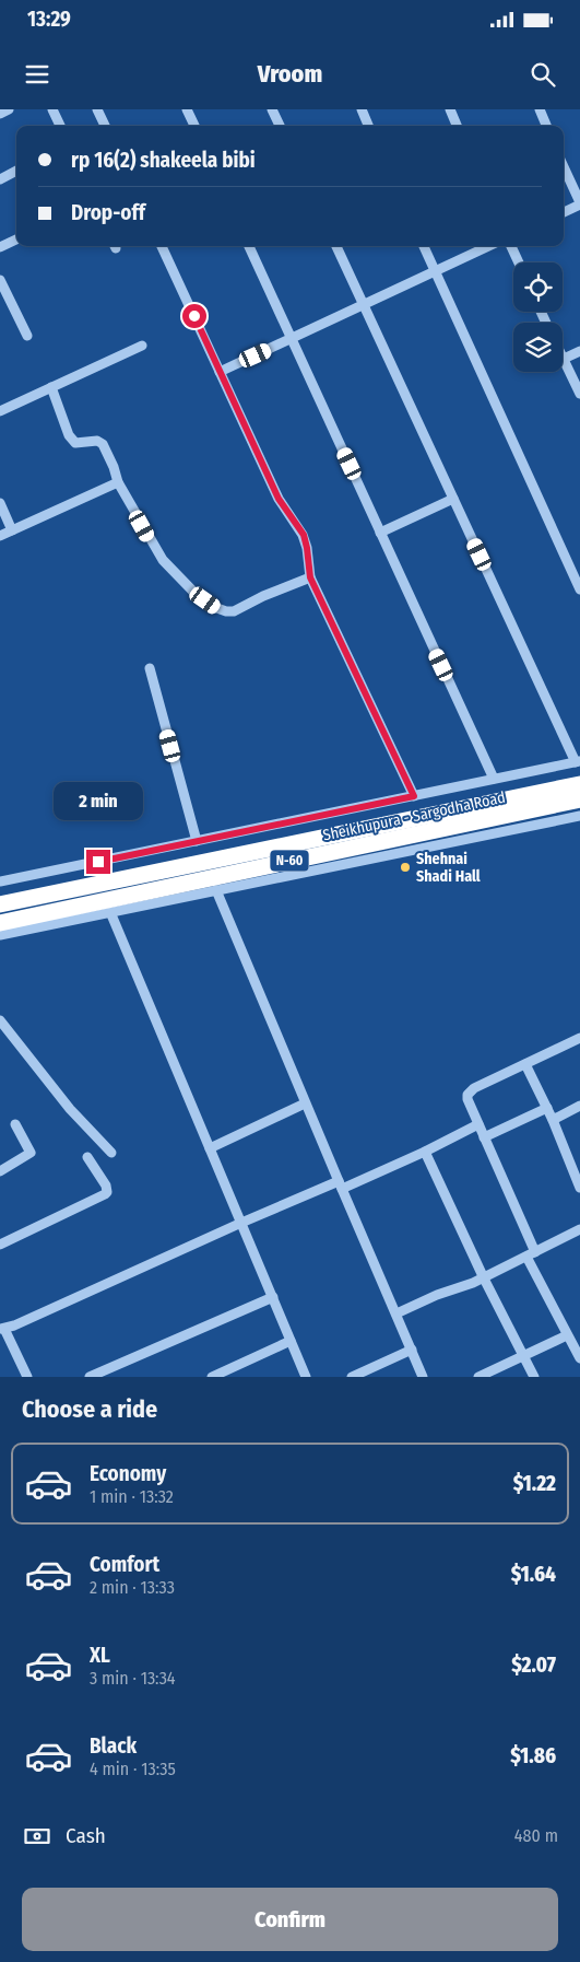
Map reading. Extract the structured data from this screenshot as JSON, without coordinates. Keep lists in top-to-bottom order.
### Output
{
  "streets": {
    "highway": ["Sheikhupura - Sargodha Road", "N-60"]
  },
  "places": ["Shehnai Shadi Hall"],
  "page": {
    "status": "13:29",
    "header": "Vroom",
    "banner": ["rp 16(2) shakeela bibi", "Drop-off"],
    "bubble": "2 min",
    "heading": "Choose a ride",
    "list": [
      {
        "name": "Economy",
        "note": "1 min · 13:32",
        "value": "$1.22"
      },
      {
        "name": "Comfort",
        "note": "2 min · 13:33",
        "value": "$1.64"
      },
      {
        "name": "XL",
        "note": "3 min · 13:34",
        "value": "$2.07"
      },
      {
        "name": "Black",
        "note": "4 min · 13:35",
        "value": "$1.86"
      }
    ],
    "pay": ["Cash", "480 m"],
    "buttons": "Confirm"
  }
}
